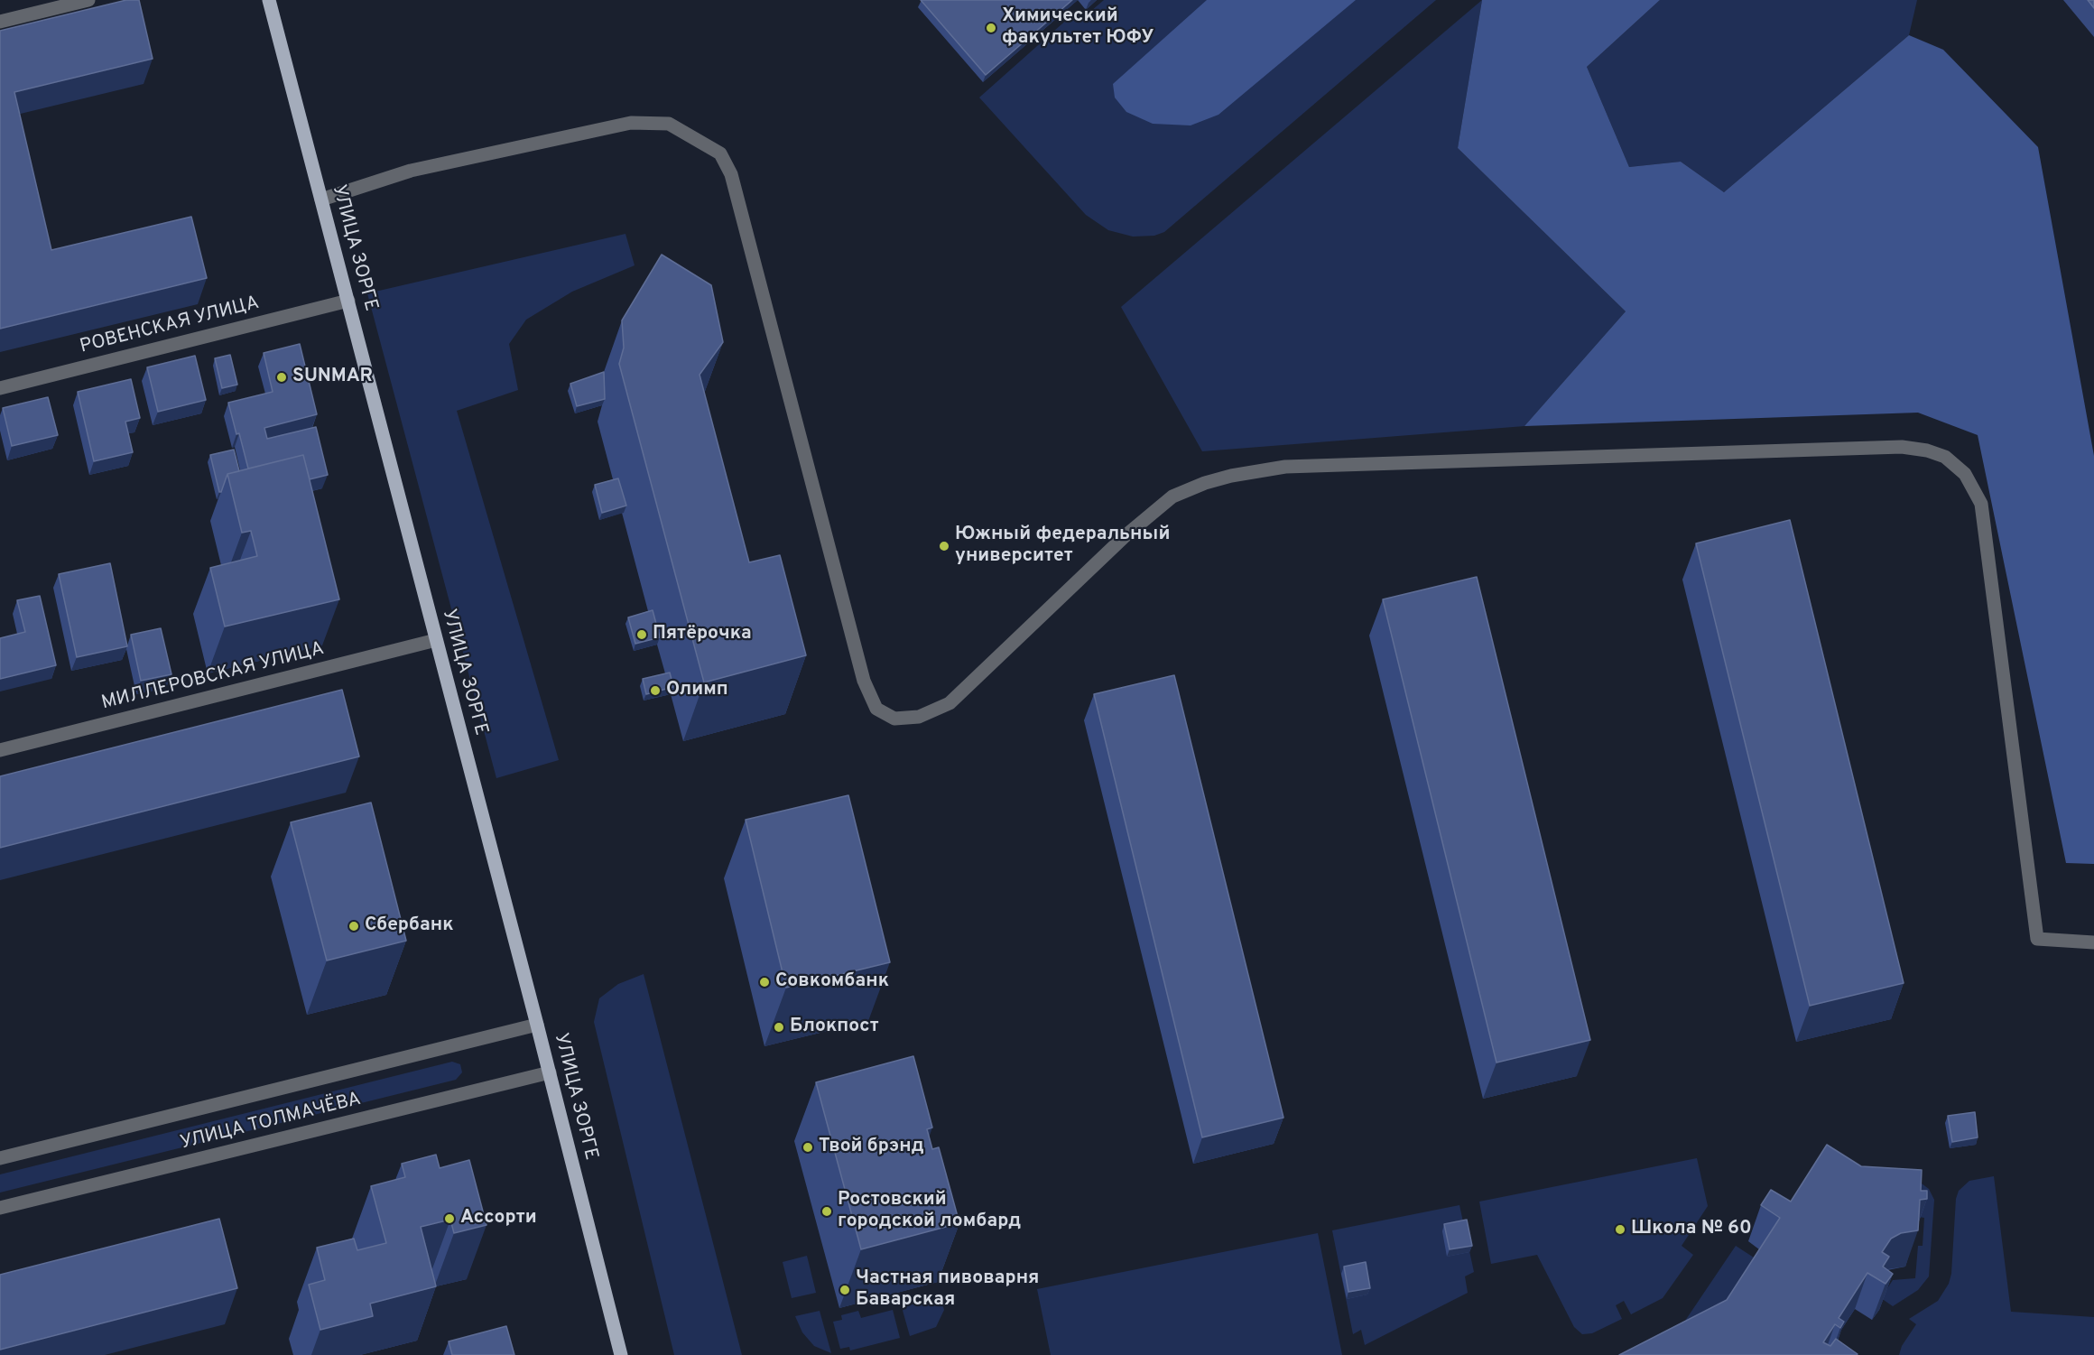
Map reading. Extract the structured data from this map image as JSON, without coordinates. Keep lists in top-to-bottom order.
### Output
{
  "streets": {
    "main road": ["УЛИЦА ЗОРГЕ"],
    "street": ["РОВЕНСКАЯ УЛИЦА", "МИЛЛЕРОВСКАЯ УЛИЦА", "УЛИЦА ТОЛМАЧЁВА"]
  },
  "crossings": [
    ["УЛИЦА ЗОРГЕ", "РОВЕНСКАЯ УЛИЦА"],
    ["УЛИЦА ЗОРГЕ", "МИЛЛЕРОВСКАЯ УЛИЦА"],
    ["УЛИЦА ЗОРГЕ", "УЛИЦА ТОЛМАЧЁВА"]
  ],
  "places": [
    "Химический факультет ЮФУ",
    "SUNMAR",
    "Южный федеральный университет",
    "Пятёрочка",
    "Олимп",
    "Сбербанк",
    "Совкомбанк",
    "Блокпост",
    "Твой брэнд",
    "Ростовский городской ломбард",
    "Ассорти",
    "Школа № 60",
    "Частная пивоварня Баварская"
  ]
}
